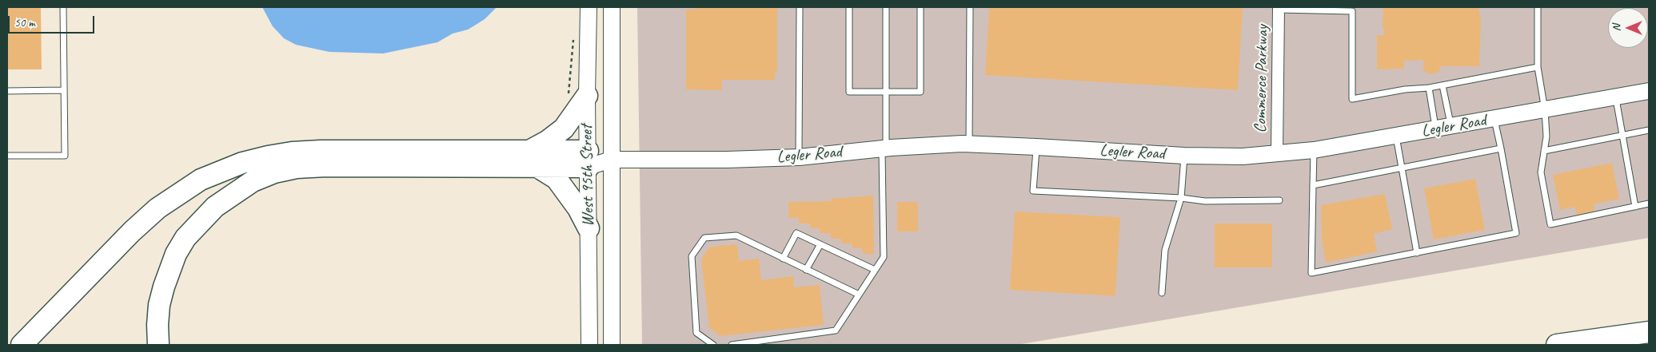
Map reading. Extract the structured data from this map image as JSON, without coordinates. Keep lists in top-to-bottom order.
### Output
{
  "streets": {
    "street": ["Commerce Parkway", "Legler Road", "West 95th Street"]
  },
  "crossings": [
    ["Commerce Parkway", "Legler Road"],
    ["Legler Road", "West 95th Street"]
  ],
  "scale_bar": "50 m",
  "north": "left"
}
